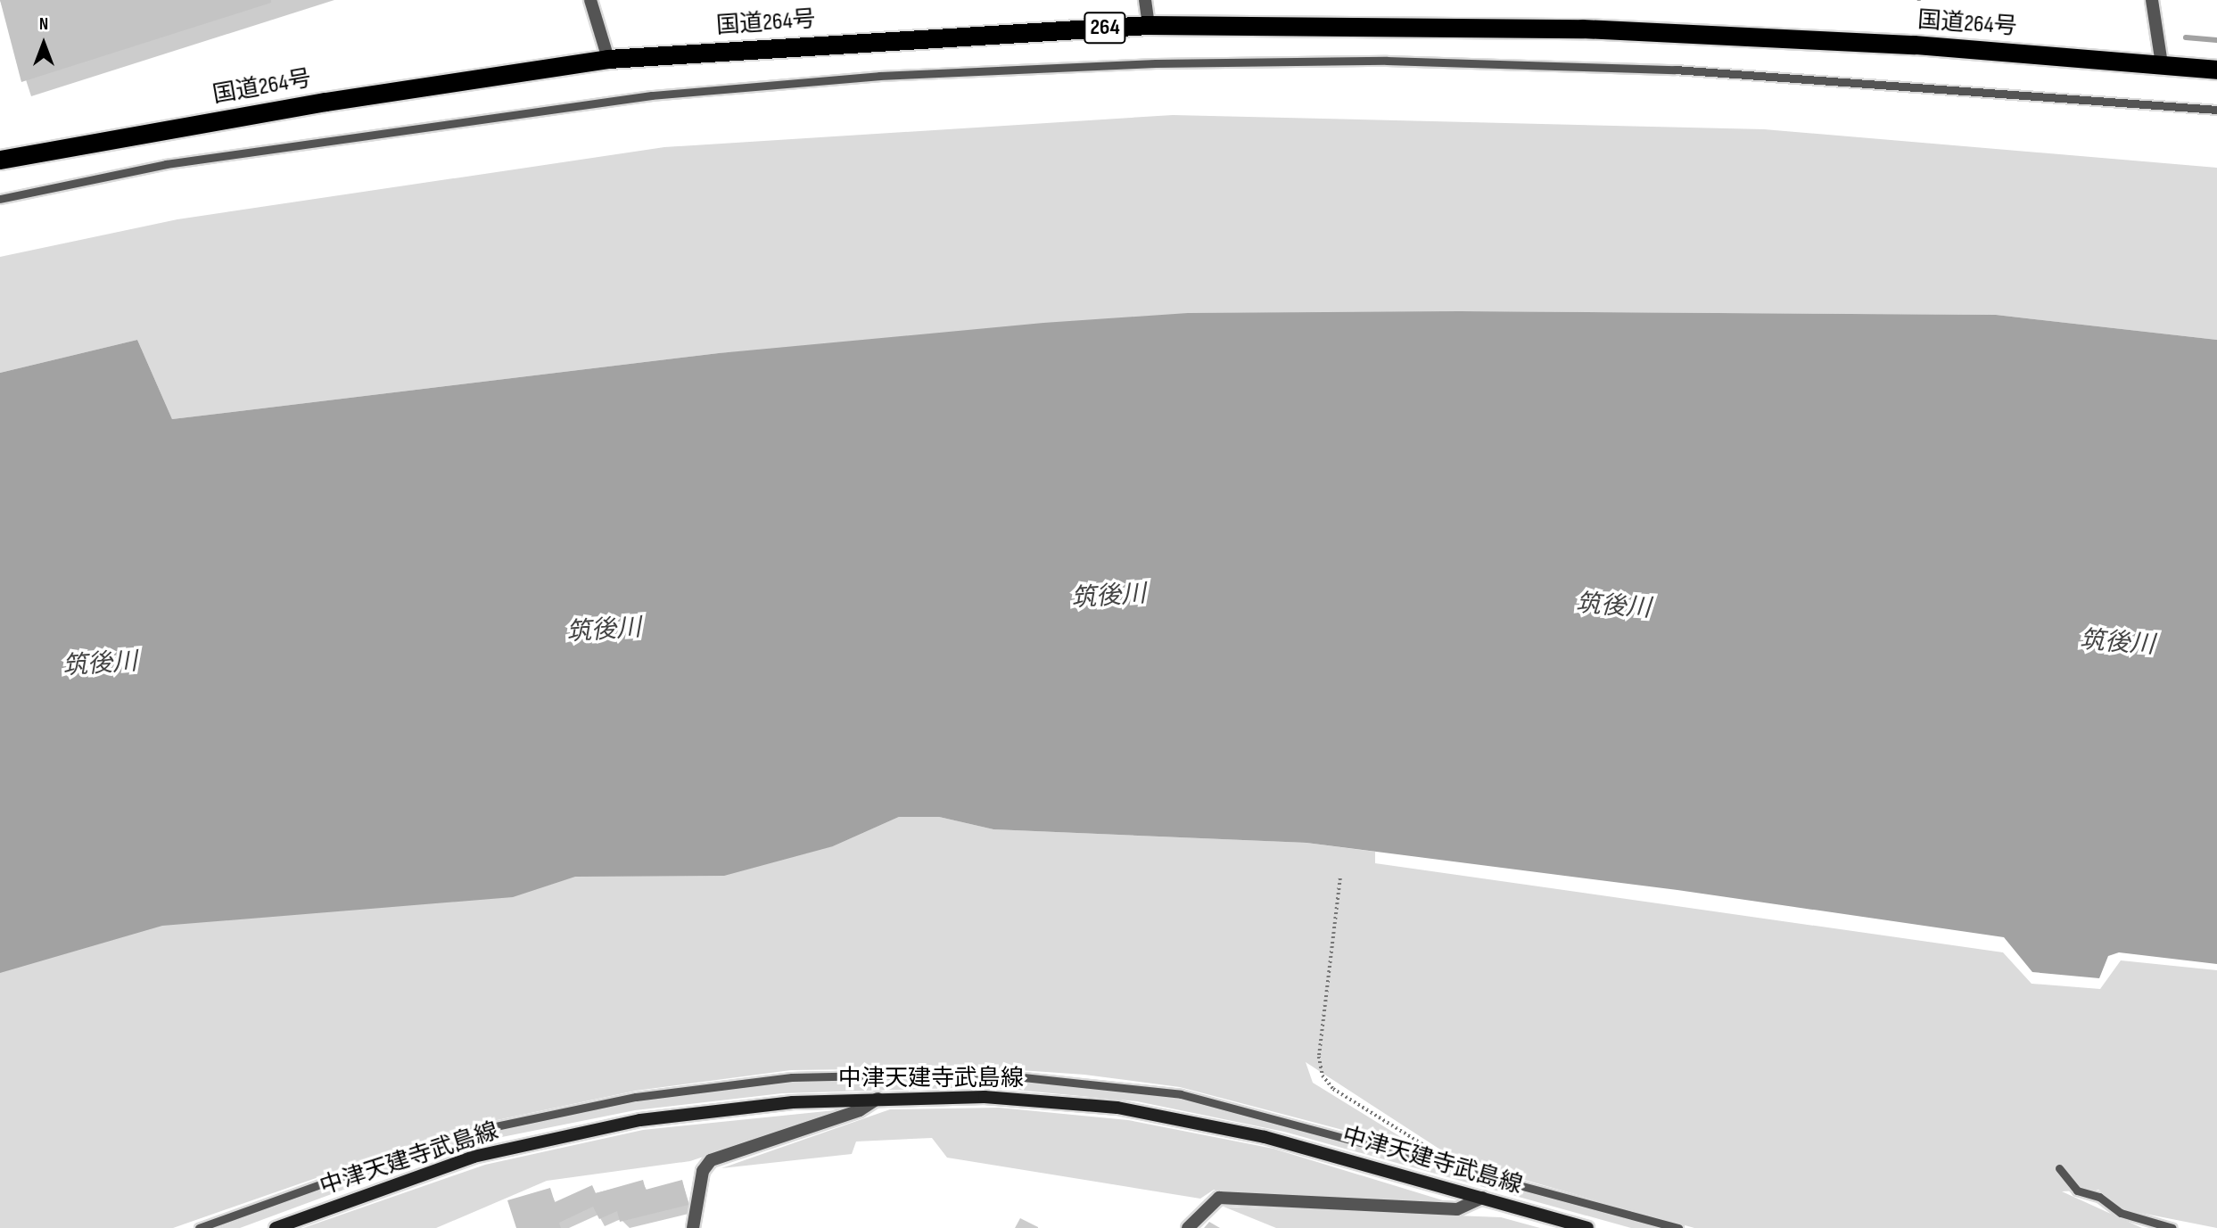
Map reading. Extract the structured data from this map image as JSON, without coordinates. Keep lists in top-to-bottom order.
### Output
{
  "streets": {
    "highway": ["国道264号", "264"],
    "main road": ["中津天建寺武島線"]
  },
  "water": ["筑後川"],
  "north": "top"
}
